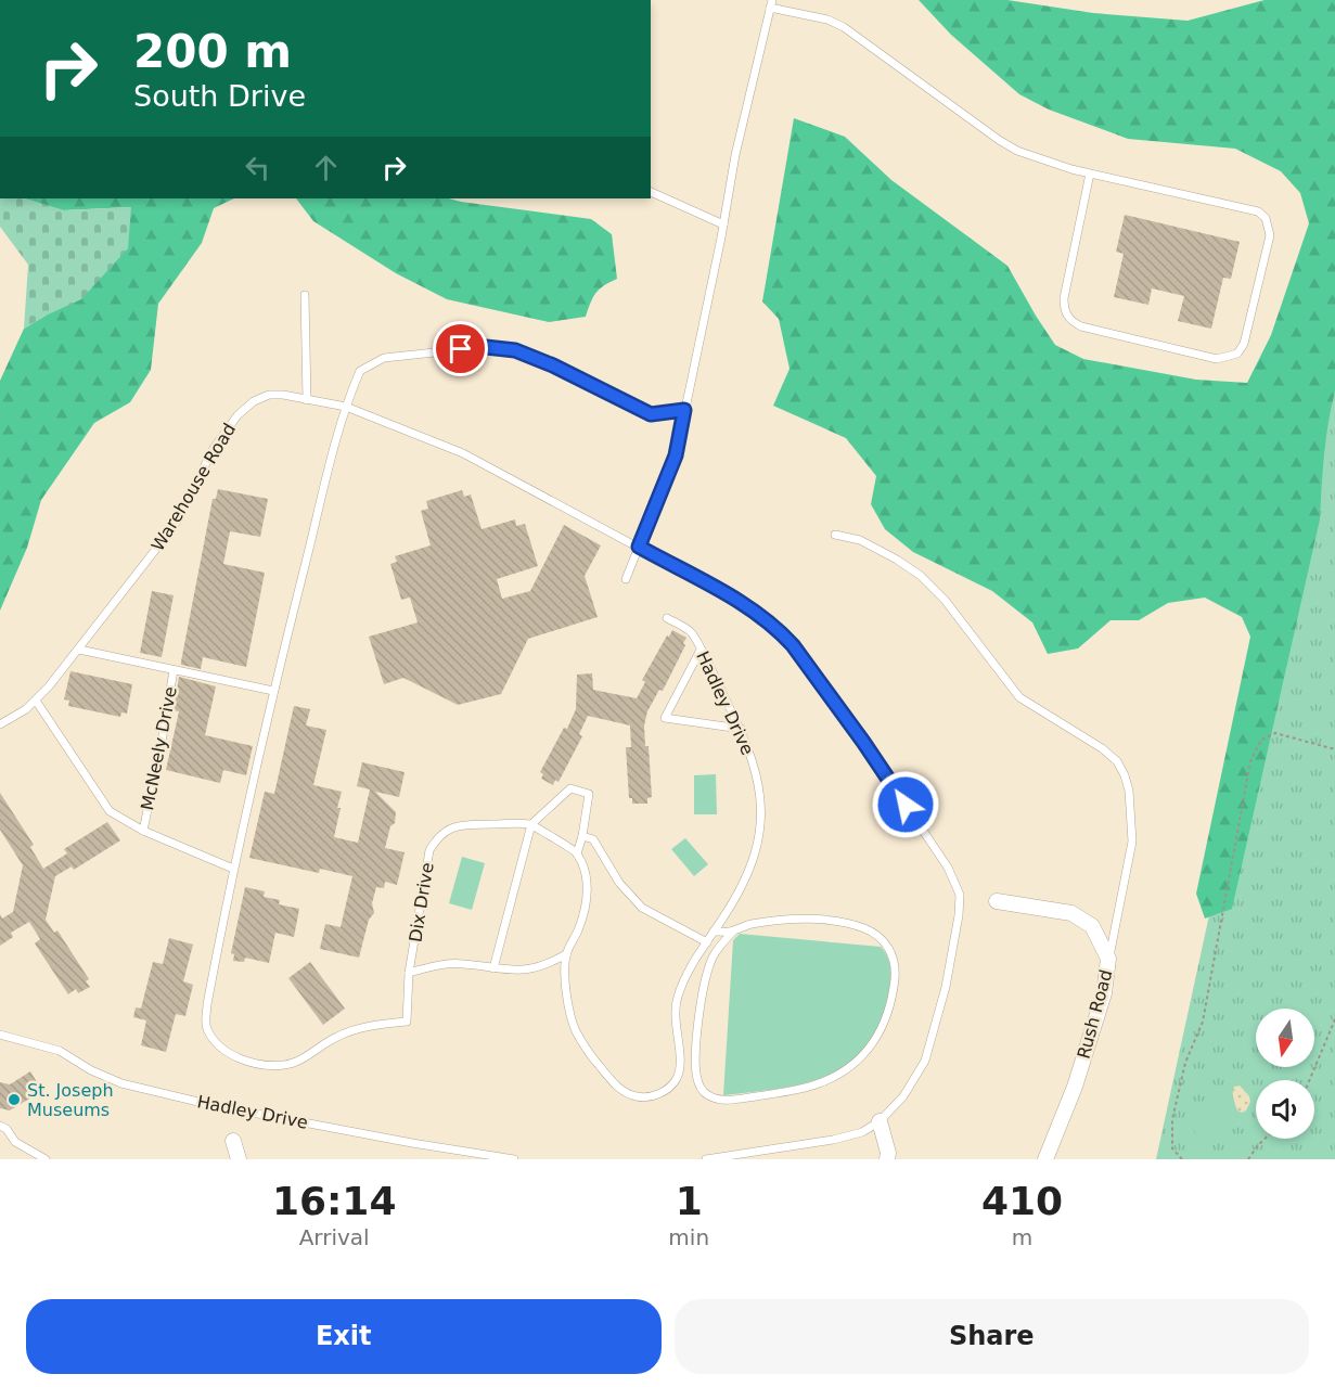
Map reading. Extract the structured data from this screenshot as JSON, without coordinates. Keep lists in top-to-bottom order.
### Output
{
  "streets": {
    "street": ["Rush Road"],
    "lane": [
      "Warehouse Road",
      "Hadley Drive",
      "McNeely Drive",
      "Dix Drive"
    ]
  },
  "crossings": [
    ["McNeely Drive", "Dix Drive"]
  ],
  "places": ["St. Joseph Museums"],
  "north": "bottom",
  "page": {
    "turn": ["200 m", "South Drive"],
    "eta": [
      "16:14",
      "Arrival",
      "1",
      "min",
      "410",
      "m"
    ],
    "buttons": ["Exit", "Share"]
  }
}
